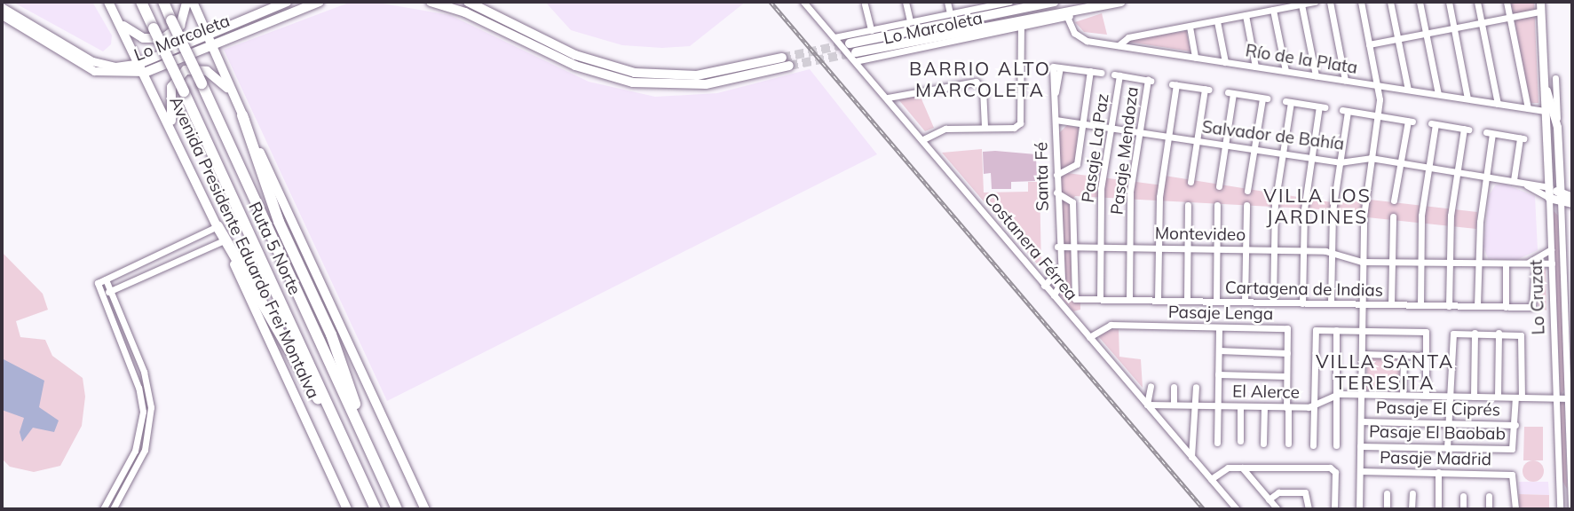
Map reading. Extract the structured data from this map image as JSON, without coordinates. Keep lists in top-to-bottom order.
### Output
{
  "streets": {
    "highway": ["Ruta 5 Norte"],
    "main road": ["Lo Marcoleta", "Avenida Presidente Eduardo Frei Montalva"],
    "street": [
      "Río de la Plata",
      "Salvador de Bahía",
      "Pasaje La Paz",
      "Pasaje Mendoza",
      "Santa Fé",
      "Montevideo",
      "Costanera Férrea",
      "Cartagena de Indias",
      "Lo Cruzat",
      "Pasaje Lenga",
      "El Alerce",
      "Pasaje El Ciprés",
      "Pasaje El Baobab",
      "Pasaje Madrid"
    ]
  },
  "crossings": [
    ["Lo Marcoleta", "Río de la Plata"],
    ["Lo Marcoleta", "Costanera Férrea"],
    ["Lo Marcoleta", "Avenida Presidente Eduardo Frei Montalva"],
    ["Río de la Plata", "Lo Cruzat"],
    ["Salvador de Bahía", "Pasaje La Paz"],
    ["Salvador de Bahía", "Pasaje Mendoza"],
    ["Salvador de Bahía", "Santa Fé"],
    ["Salvador de Bahía", "Montevideo"],
    ["Salvador de Bahía", "Lo Cruzat"],
    ["Pasaje La Paz", "Pasaje Mendoza"],
    ["Pasaje La Paz", "Montevideo"],
    ["Pasaje La Paz", "Cartagena de Indias"],
    ["Pasaje Mendoza", "Montevideo"],
    ["Pasaje Mendoza", "Cartagena de Indias"],
    ["Santa Fé", "Montevideo"],
    ["Santa Fé", "Costanera Férrea"],
    ["Montevideo", "Cartagena de Indias"],
    ["Montevideo", "Lo Cruzat"],
    ["Costanera Férrea", "Pasaje Lenga"],
    ["Costanera Férrea", "El Alerce"],
    ["Lo Cruzat", "El Alerce"],
    ["Pasaje El Ciprés", "Pasaje El Baobab"]
  ],
  "districts": ["BARRIO ALTO MARCOLETA", "VILLA LOS JARDINES", "VILLA SANTA TERESITA"]
}
